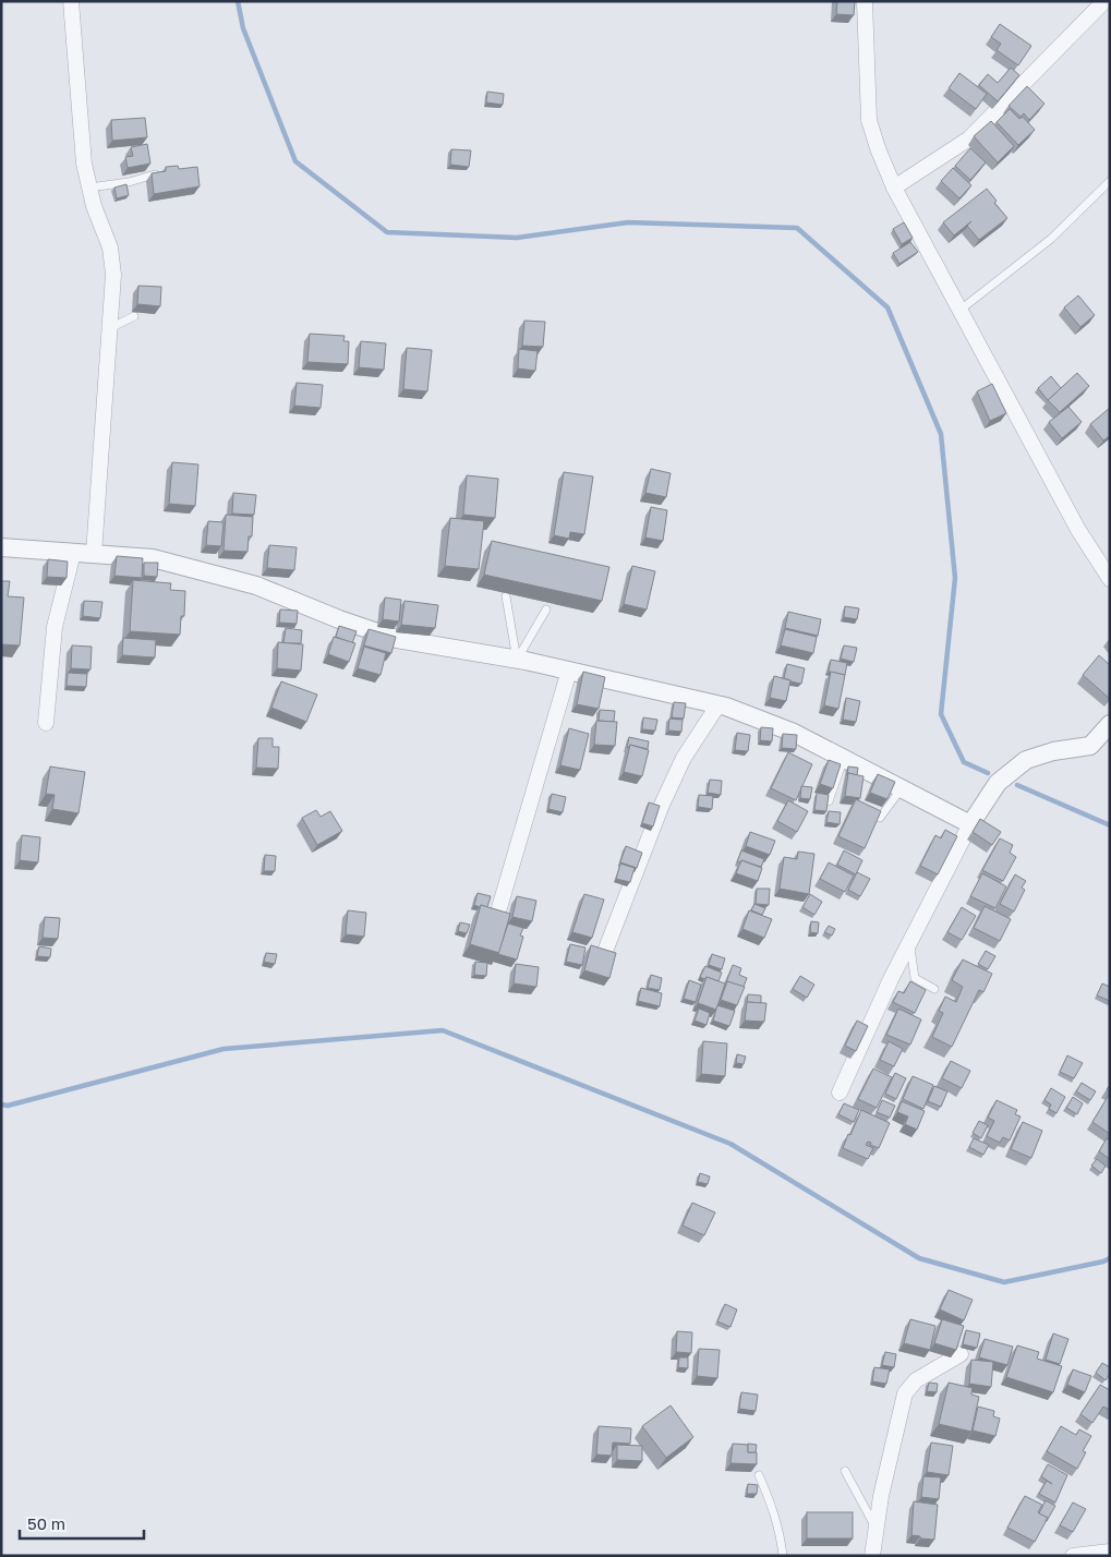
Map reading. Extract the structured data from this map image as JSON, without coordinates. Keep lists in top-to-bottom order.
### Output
{
  "scale_bar": "50 m"
}
